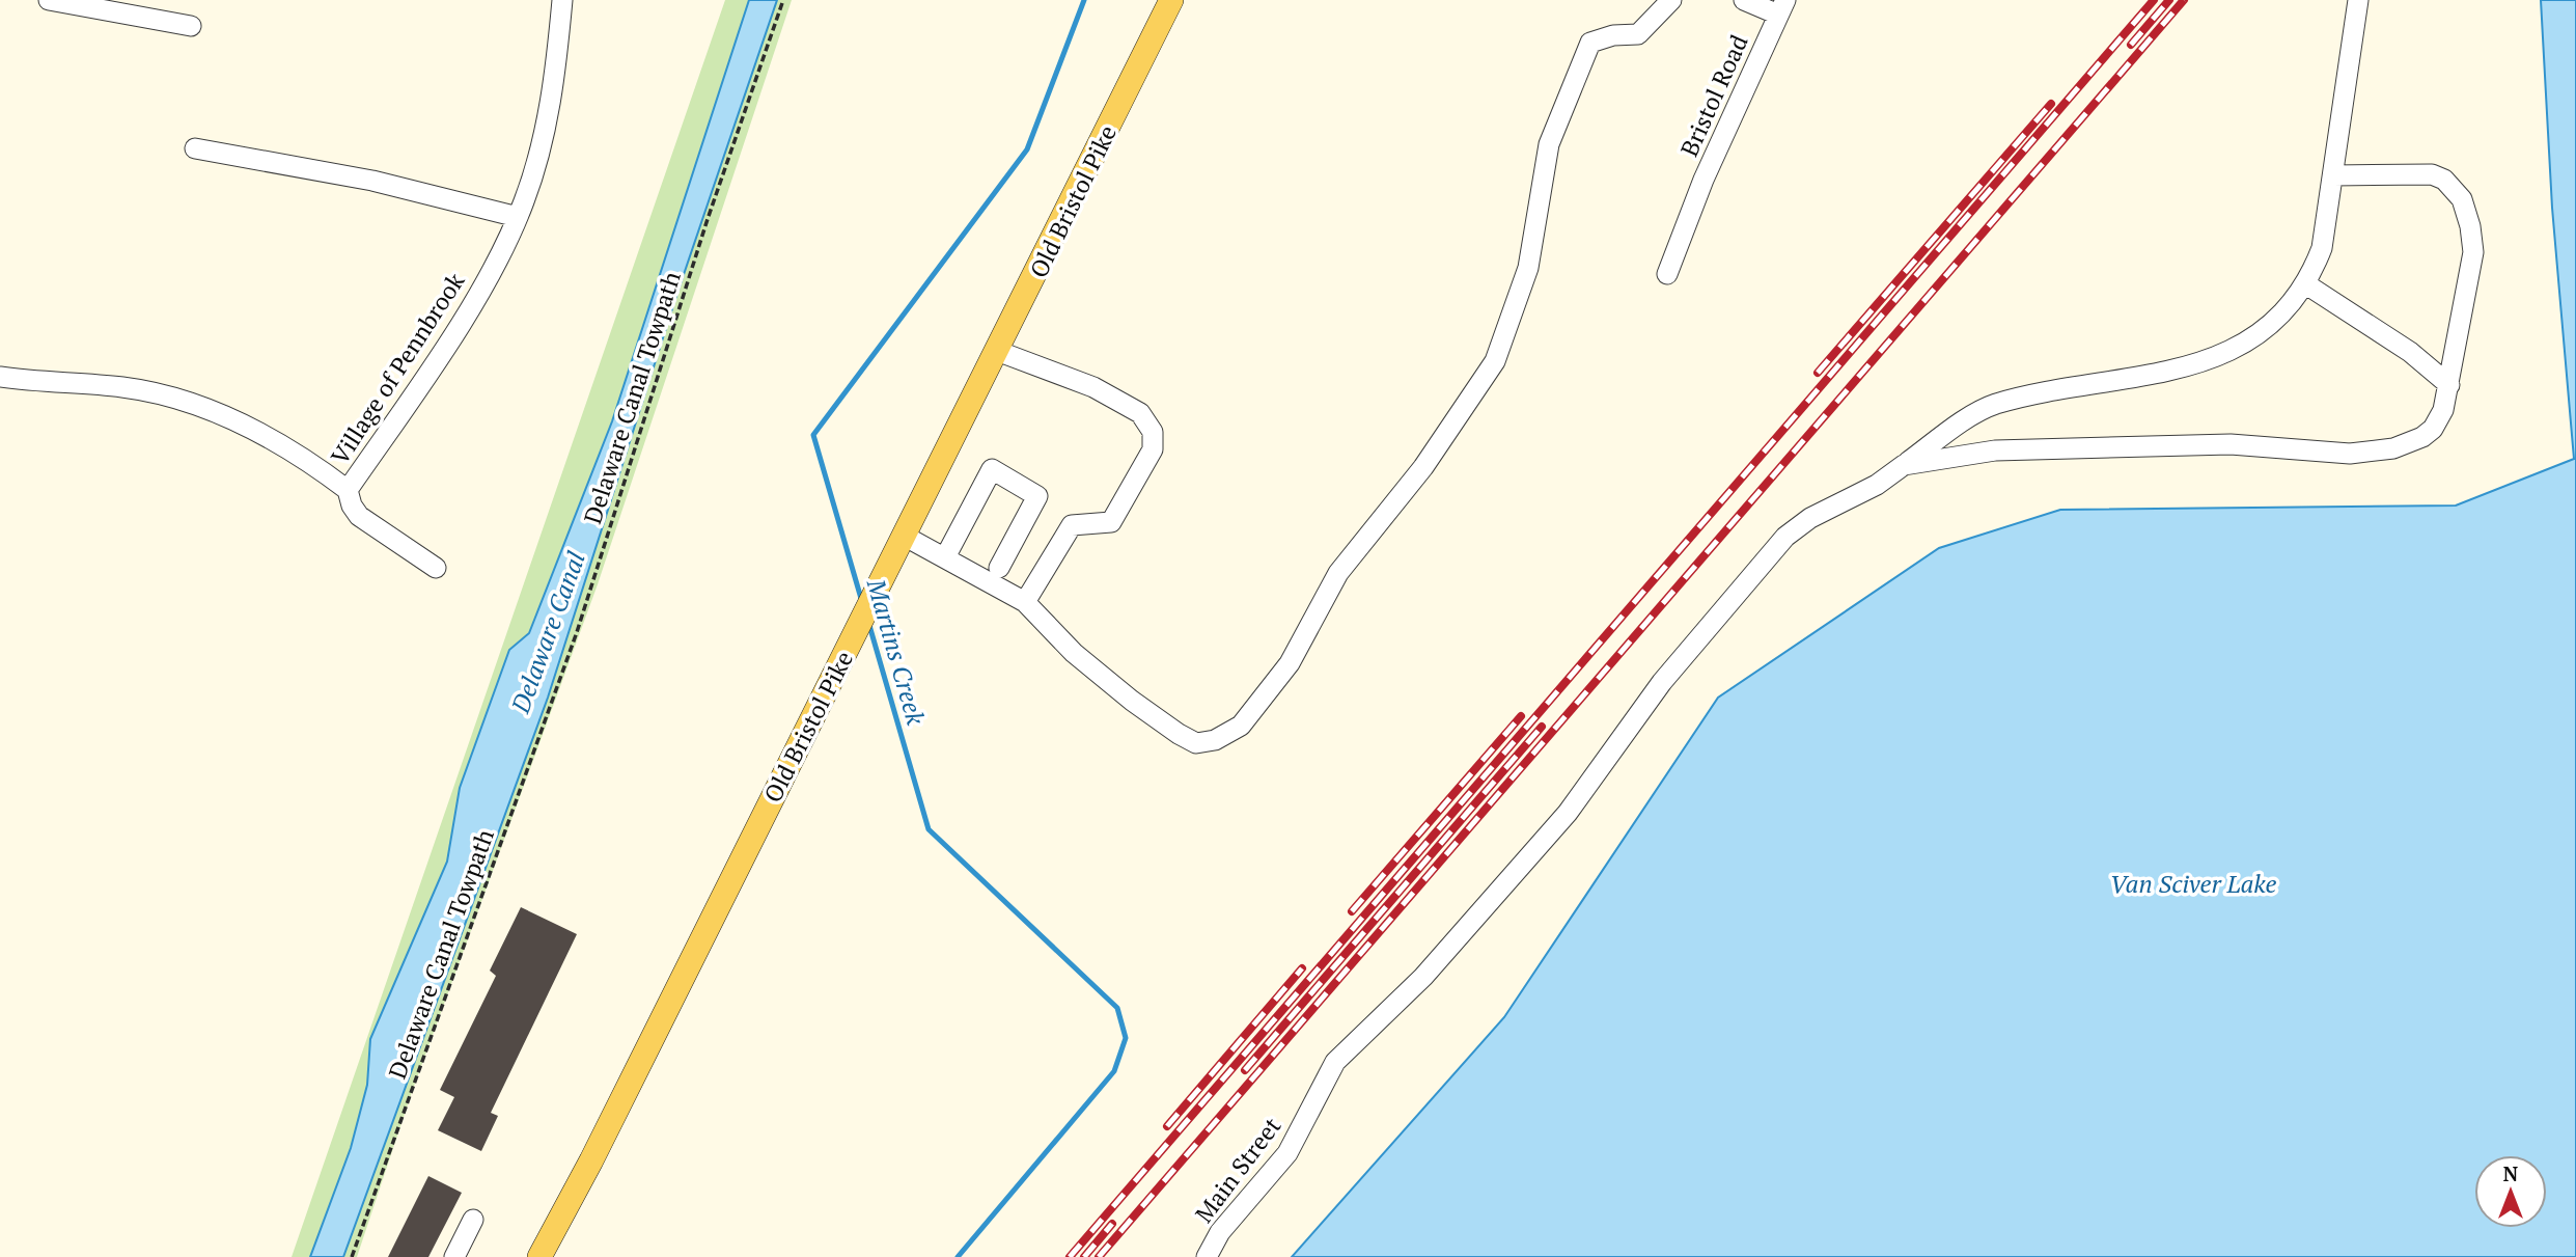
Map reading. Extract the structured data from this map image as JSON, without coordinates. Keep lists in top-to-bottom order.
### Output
{
  "streets": {
    "main road": ["Old Bristol Pike"],
    "street": ["Bristol Road", "Village of Pennbrook", "Main Street"],
    "path": ["Delaware Canal Towpath"]
  },
  "water": ["Delaware Canal", "Martins Creek", "Van Sciver Lake"],
  "north": "top"
}
